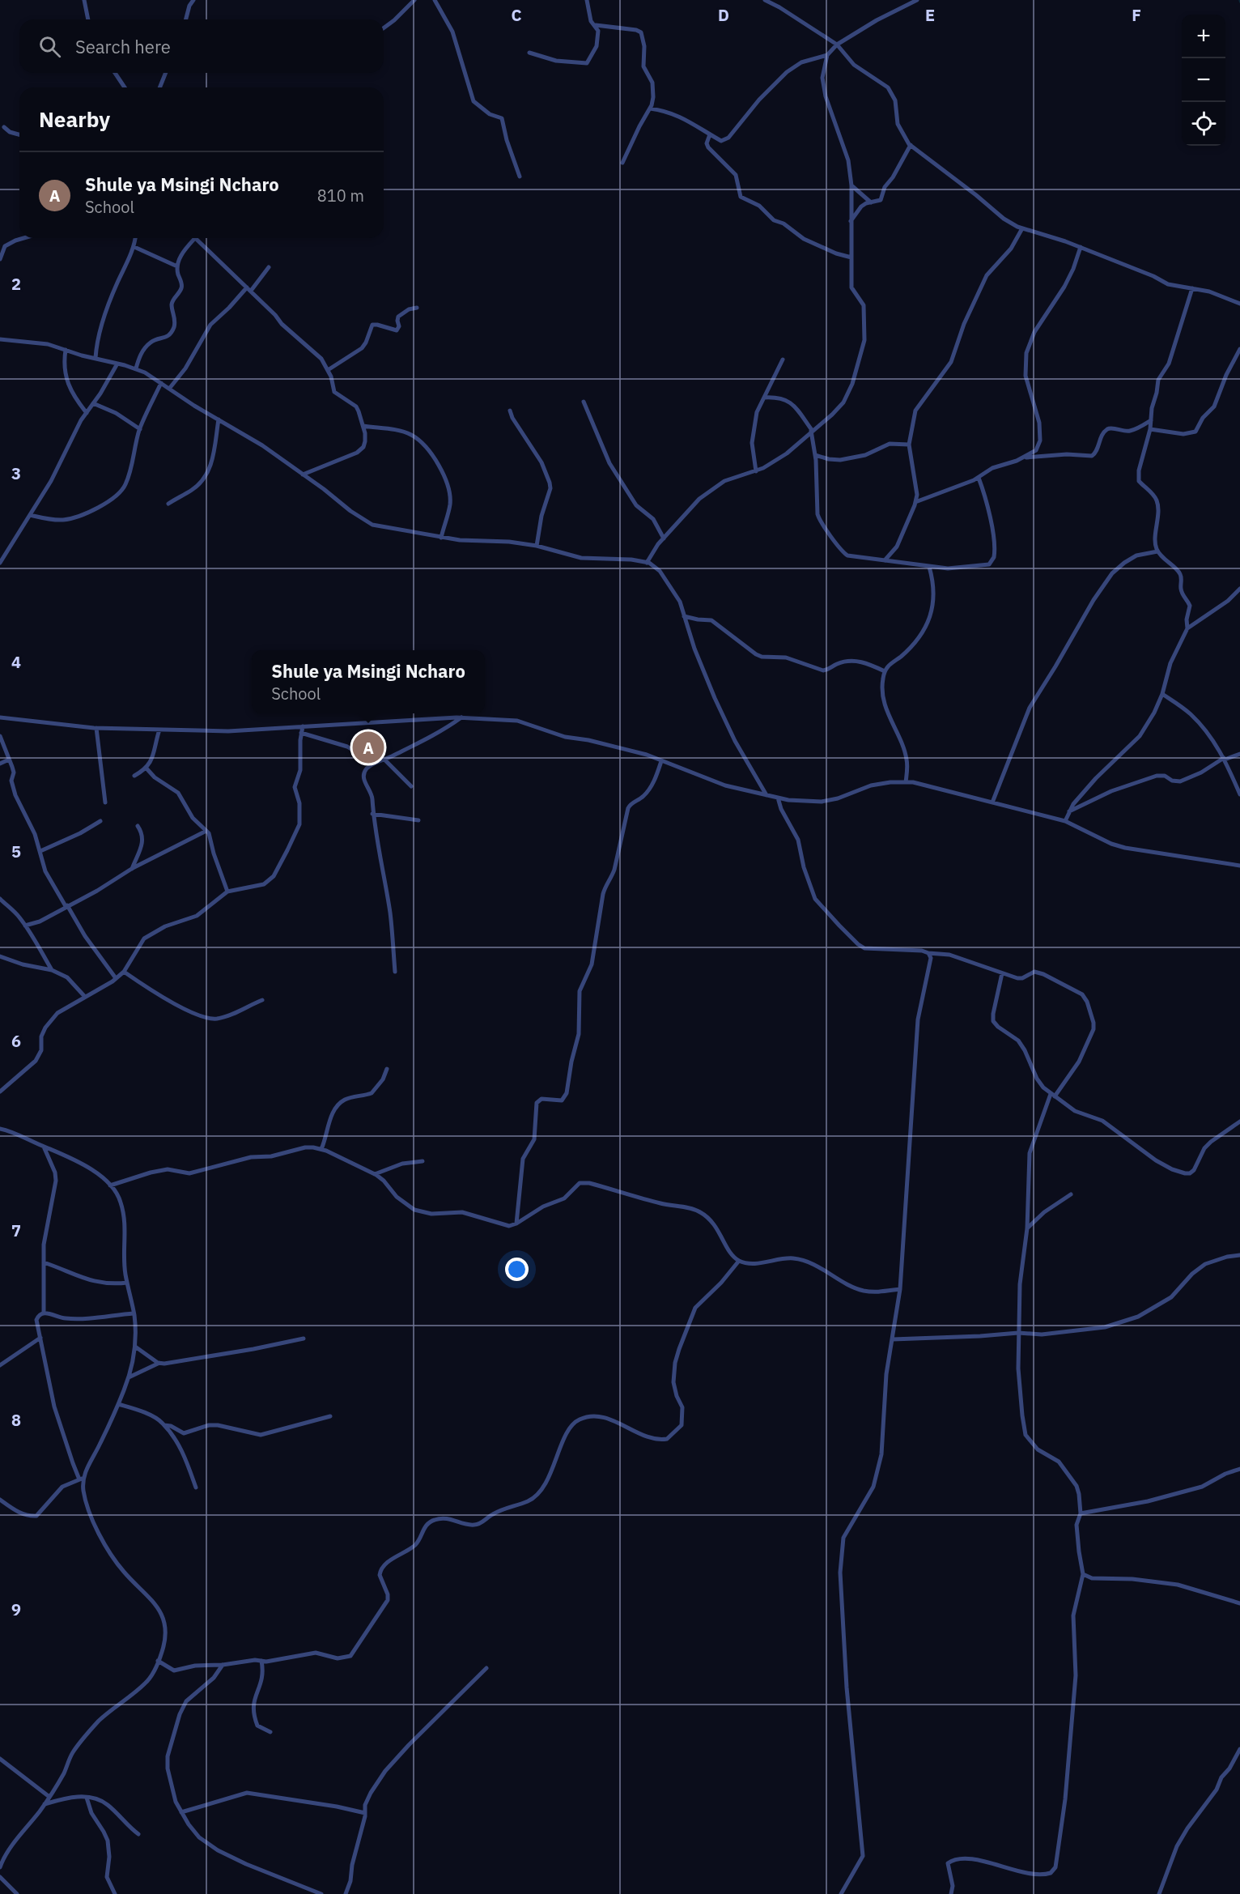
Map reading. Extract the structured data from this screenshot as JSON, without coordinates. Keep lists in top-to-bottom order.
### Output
{
  "page": {
    "map_buttons": ["+", "−"],
    "search": "Search here",
    "heading": "Nearby",
    "list": [
      {
        "mark": "A",
        "name": "Shule ya Msingi Ncharo",
        "note": "School",
        "value": "810 m"
      }
    ],
    "popup": ["Shule ya Msingi Ncharo", "School"],
    "pins": "A"
  },
  "grid": {
    "columns": [
      "C",
      "D",
      "E",
      "F"
    ],
    "rows": [
      "2",
      "3",
      "4",
      "5",
      "6",
      "7",
      "8",
      "9"
    ]
  }
}
